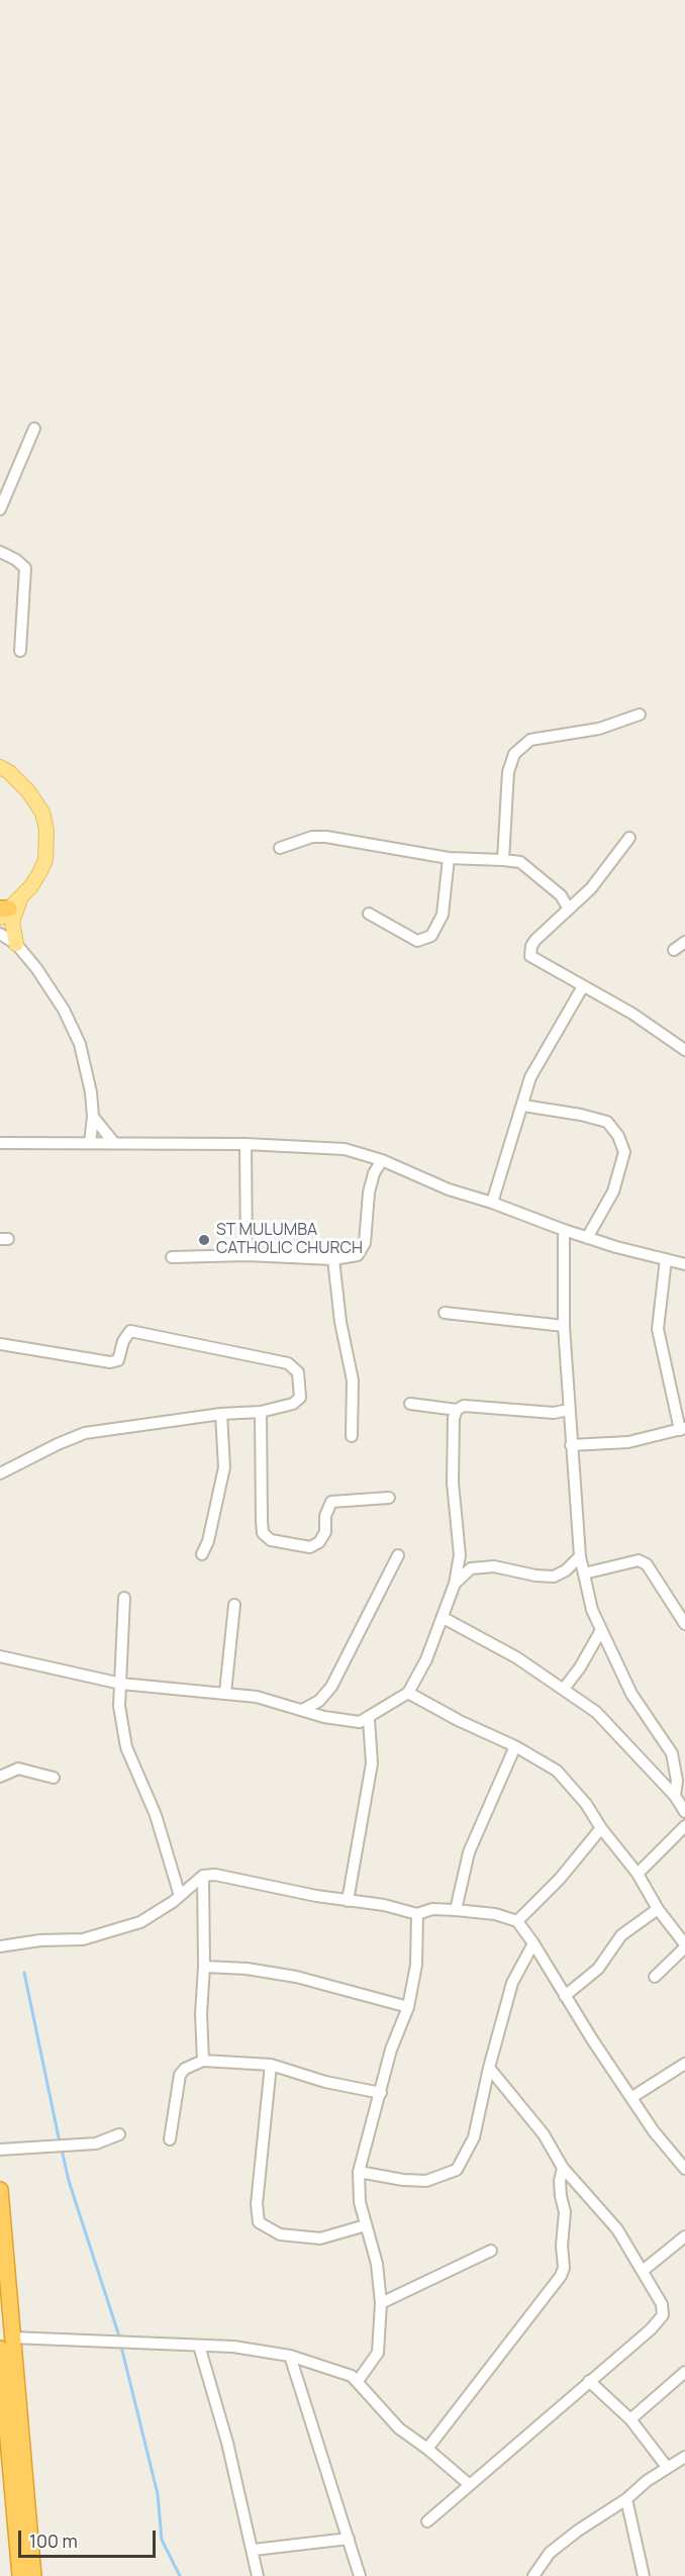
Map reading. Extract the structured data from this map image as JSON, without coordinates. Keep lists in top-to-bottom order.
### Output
{
  "places": ["ST MULUMBA CATHOLIC CHURCH"],
  "scale_bar": "100 m"
}
